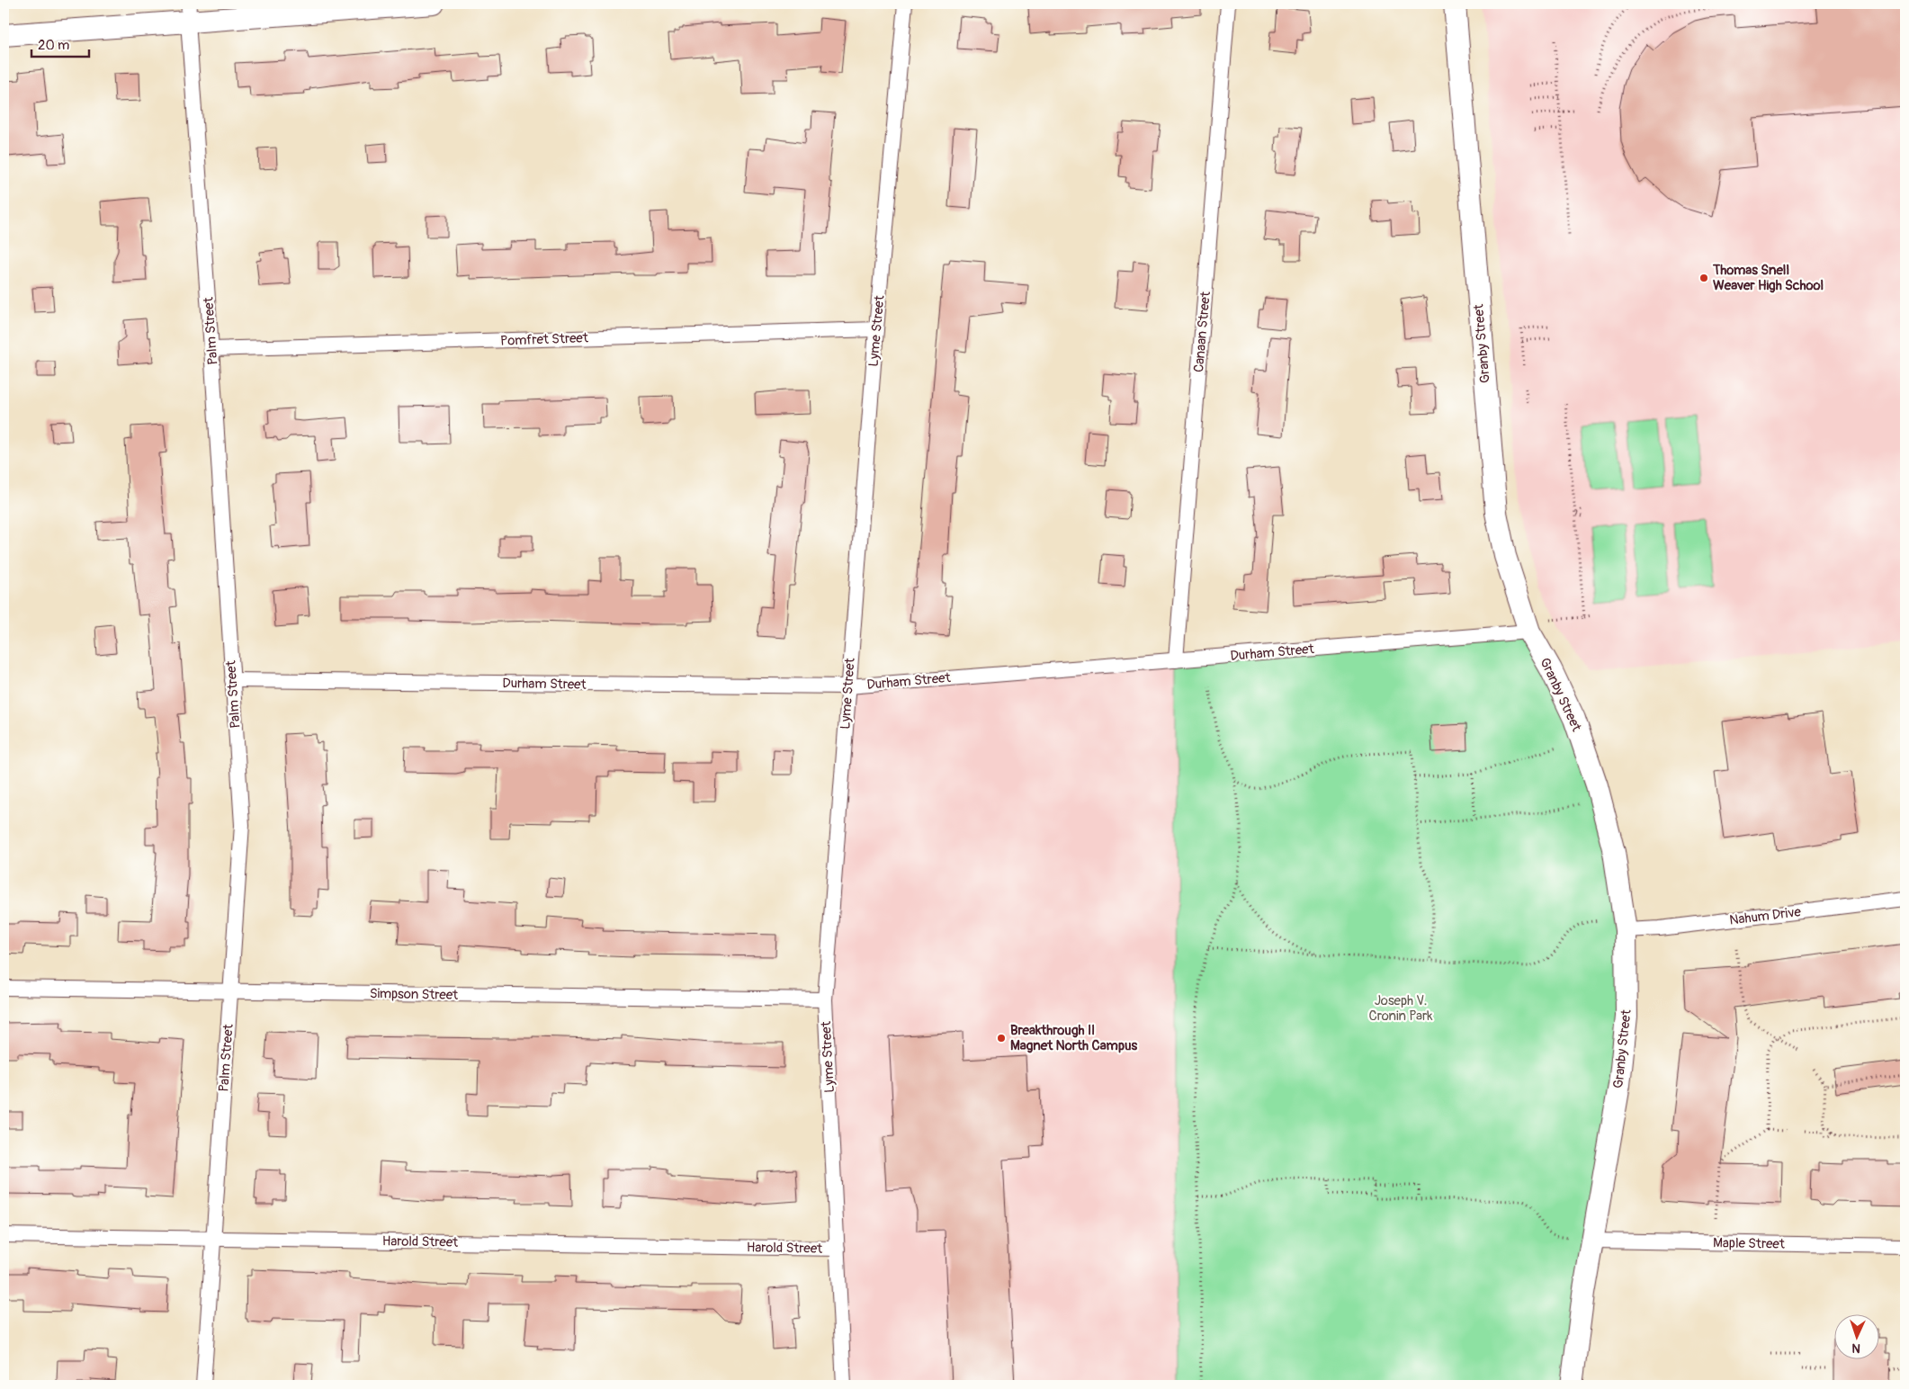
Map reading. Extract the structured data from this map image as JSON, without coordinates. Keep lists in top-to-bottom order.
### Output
{
  "streets": {
    "main road": ["Granby Street"],
    "street": [
      "Palm Street",
      "Lyme Street",
      "Canaan Street",
      "Pomfret Street",
      "Durham Street",
      "Nahum Drive",
      "Simpson Street",
      "Harold Street",
      "Maple Street"
    ]
  },
  "crossings": [
    ["Palm Street", "Pomfret Street"],
    ["Palm Street", "Durham Street"],
    ["Palm Street", "Simpson Street"],
    ["Palm Street", "Harold Street"],
    ["Lyme Street", "Pomfret Street"],
    ["Lyme Street", "Durham Street"],
    ["Lyme Street", "Simpson Street"],
    ["Lyme Street", "Harold Street"],
    ["Canaan Street", "Durham Street"],
    ["Granby Street", "Durham Street"],
    ["Granby Street", "Nahum Drive"],
    ["Granby Street", "Maple Street"]
  ],
  "parks": ["Joseph V. Cronin Park"],
  "places": ["Thomas Snell Weaver High School", "Breakthrough II Magnet North Campus"],
  "scale_bar": "20 m",
  "north": "bottom"
}
